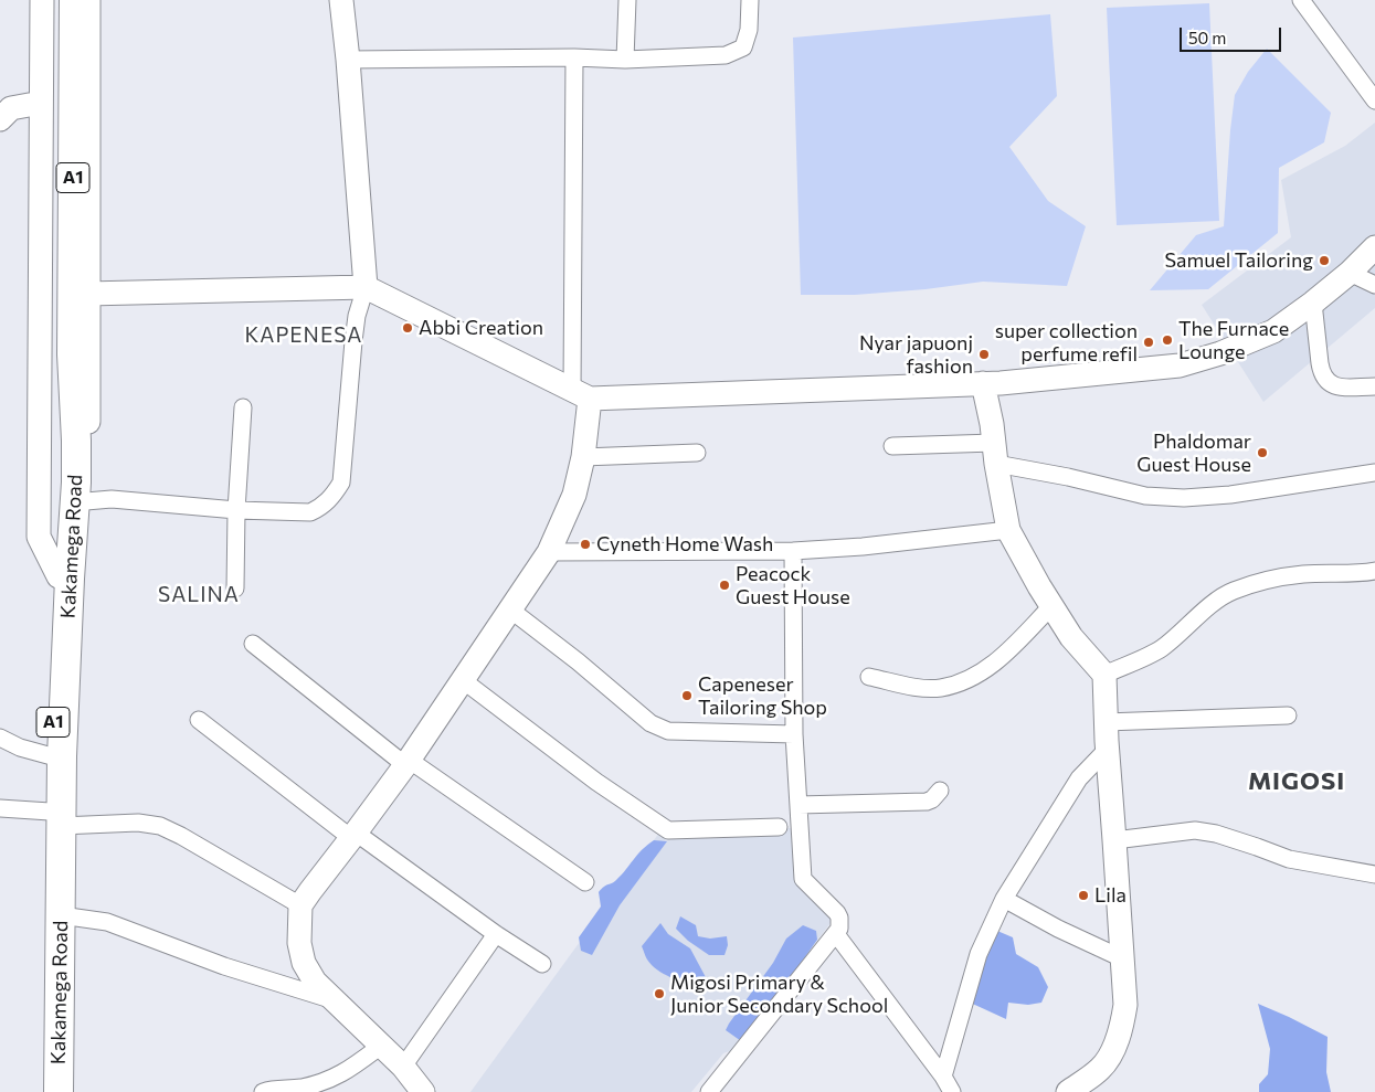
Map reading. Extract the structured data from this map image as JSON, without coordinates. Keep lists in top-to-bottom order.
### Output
{
  "streets": {
    "highway": ["A1", "Kakamega Road"]
  },
  "districts": ["KAPENESA", "SALINA", "MIGOSI"],
  "places": [
    "Samuel Tailoring",
    "Abbi Creation",
    "The Furnace Lounge",
    "super collection perfume refil",
    "Nyar japuonj fashion",
    "Phaldomar Guest House",
    "Cyneth Home Wash",
    "Peacock Guest House",
    "Capeneser Tailoring Shop",
    "Lila",
    "Migosi Primary & Junior Secondary School"
  ],
  "scale_bar": "50 m"
}
